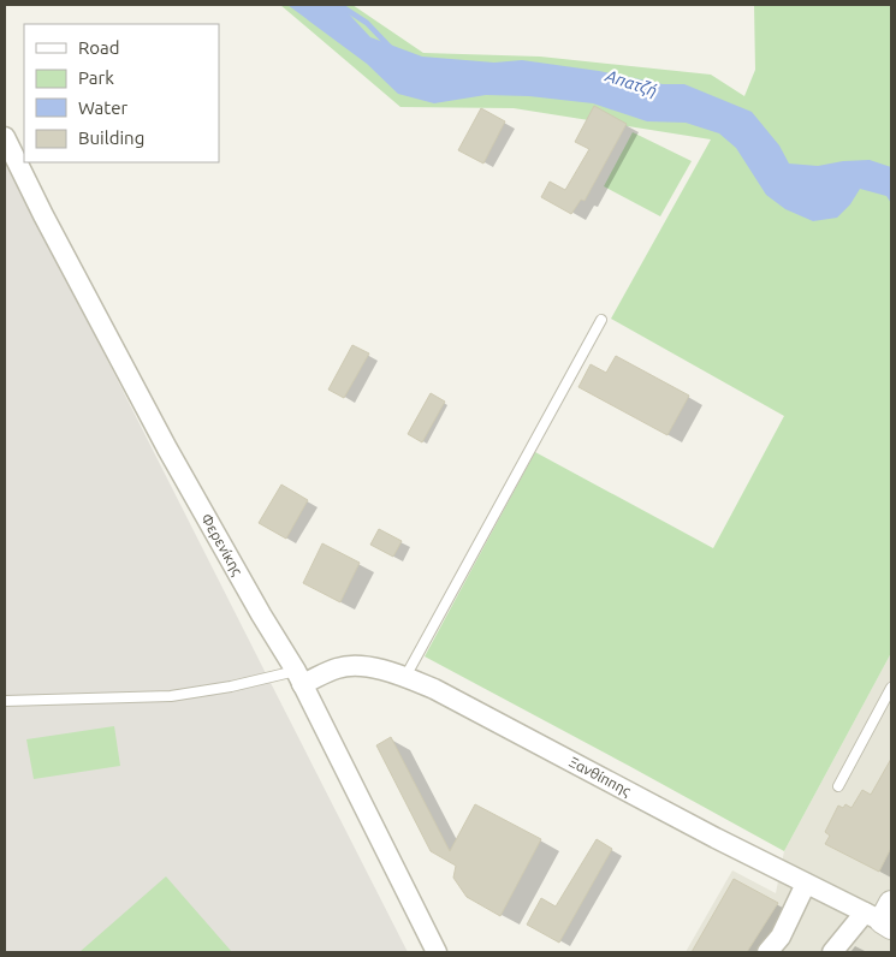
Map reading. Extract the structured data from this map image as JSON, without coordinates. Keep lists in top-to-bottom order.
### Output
{
  "streets": {
    "street": ["Φερενίκης", "Ξανθίππης"]
  },
  "crossings": [
    ["Φερενίκης", "Ξανθίππης"]
  ],
  "water": ["Απατζή"],
  "legend": [
    "Road",
    "Park",
    "Water",
    "Building"
  ]
}
